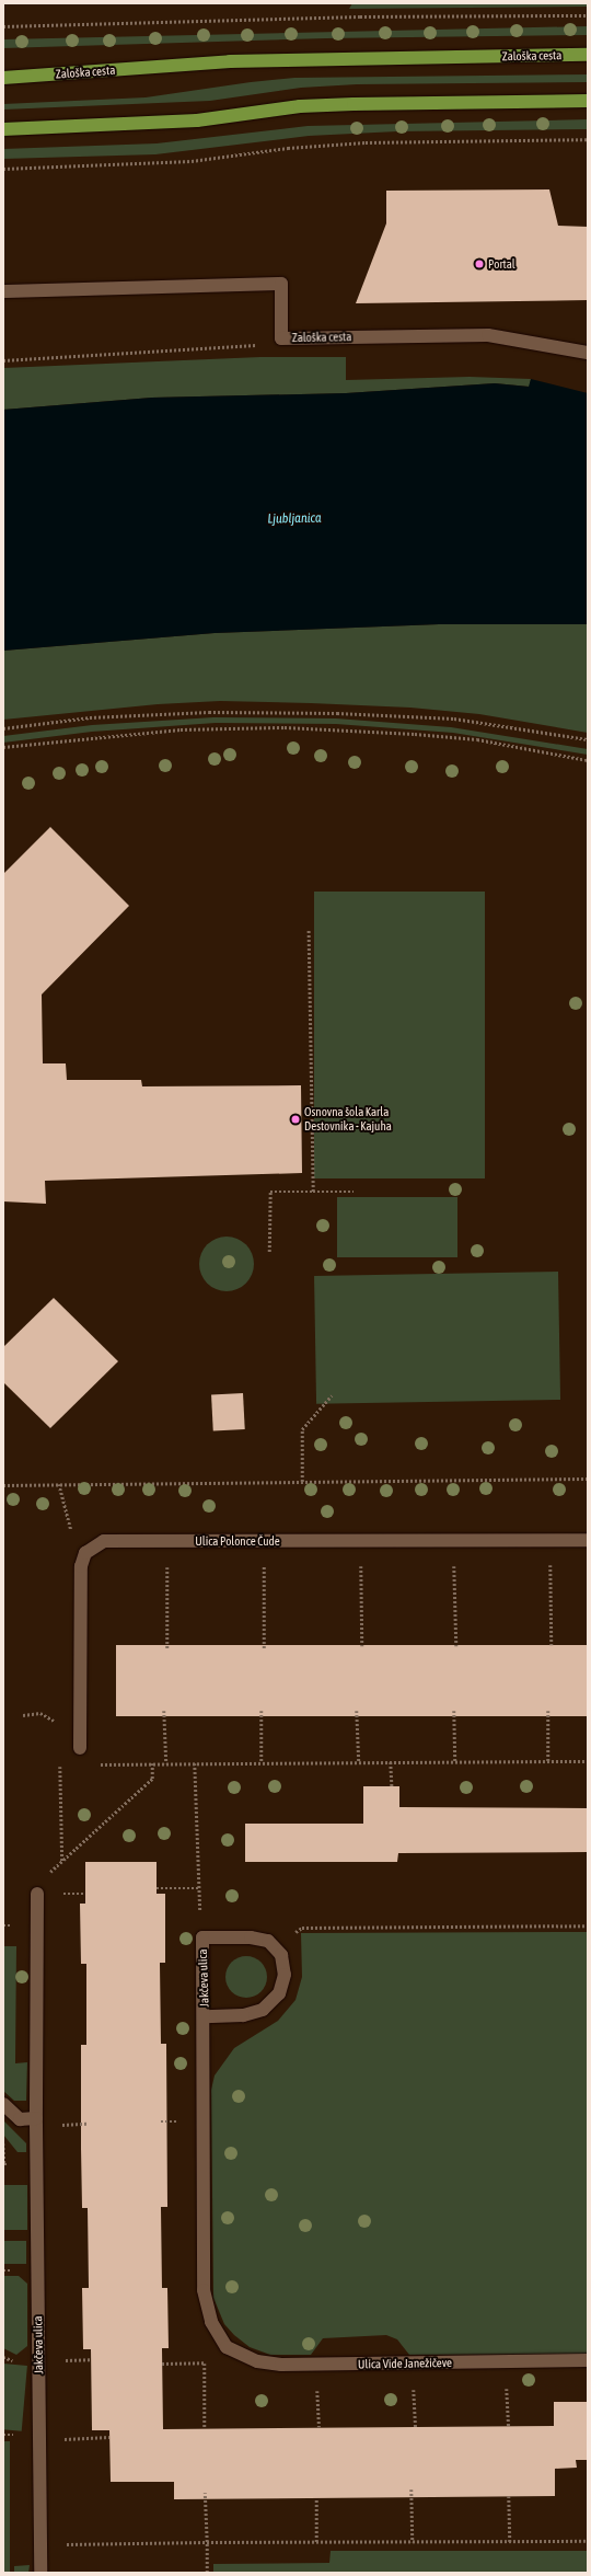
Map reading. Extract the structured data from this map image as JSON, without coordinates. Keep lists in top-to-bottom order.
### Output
{
  "streets": {
    "main road": ["Zaloška cesta"],
    "street": ["Ulica Polonce Čude", "Jakčeva ulica", "Ulica Vide Janežičeve"]
  },
  "crossings": [
    ["Jakčeva ulica", "Ulica Vide Janežičeve"]
  ],
  "water": ["Ljubljanica"],
  "places": ["Portal", "Osnovna šola Karla Destovnika - Kajuha"]
}
